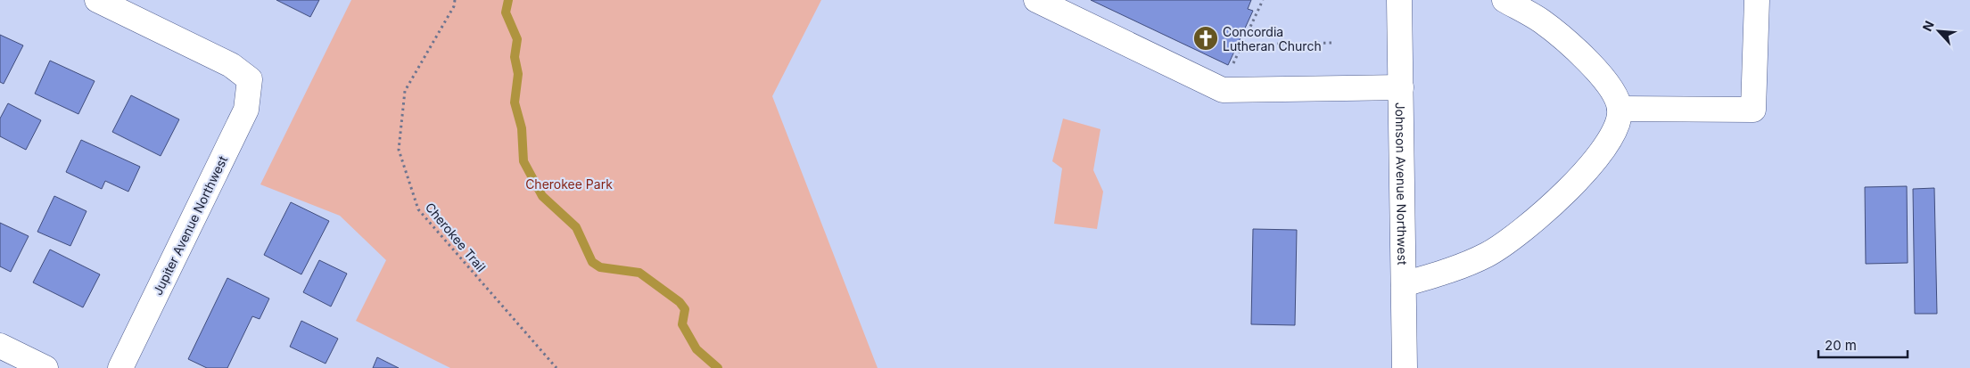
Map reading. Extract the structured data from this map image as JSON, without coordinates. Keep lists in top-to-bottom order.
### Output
{
  "streets": {
    "street": ["Johnson Avenue Northwest", "Jupiter Avenue Northwest"],
    "path": ["Cherokee Trail"]
  },
  "parks": ["Cherokee Park"],
  "places": {
    "church": ["Concordia Lutheran Church"]
  },
  "scale_bar": "20 m",
  "north": "top left"
}
